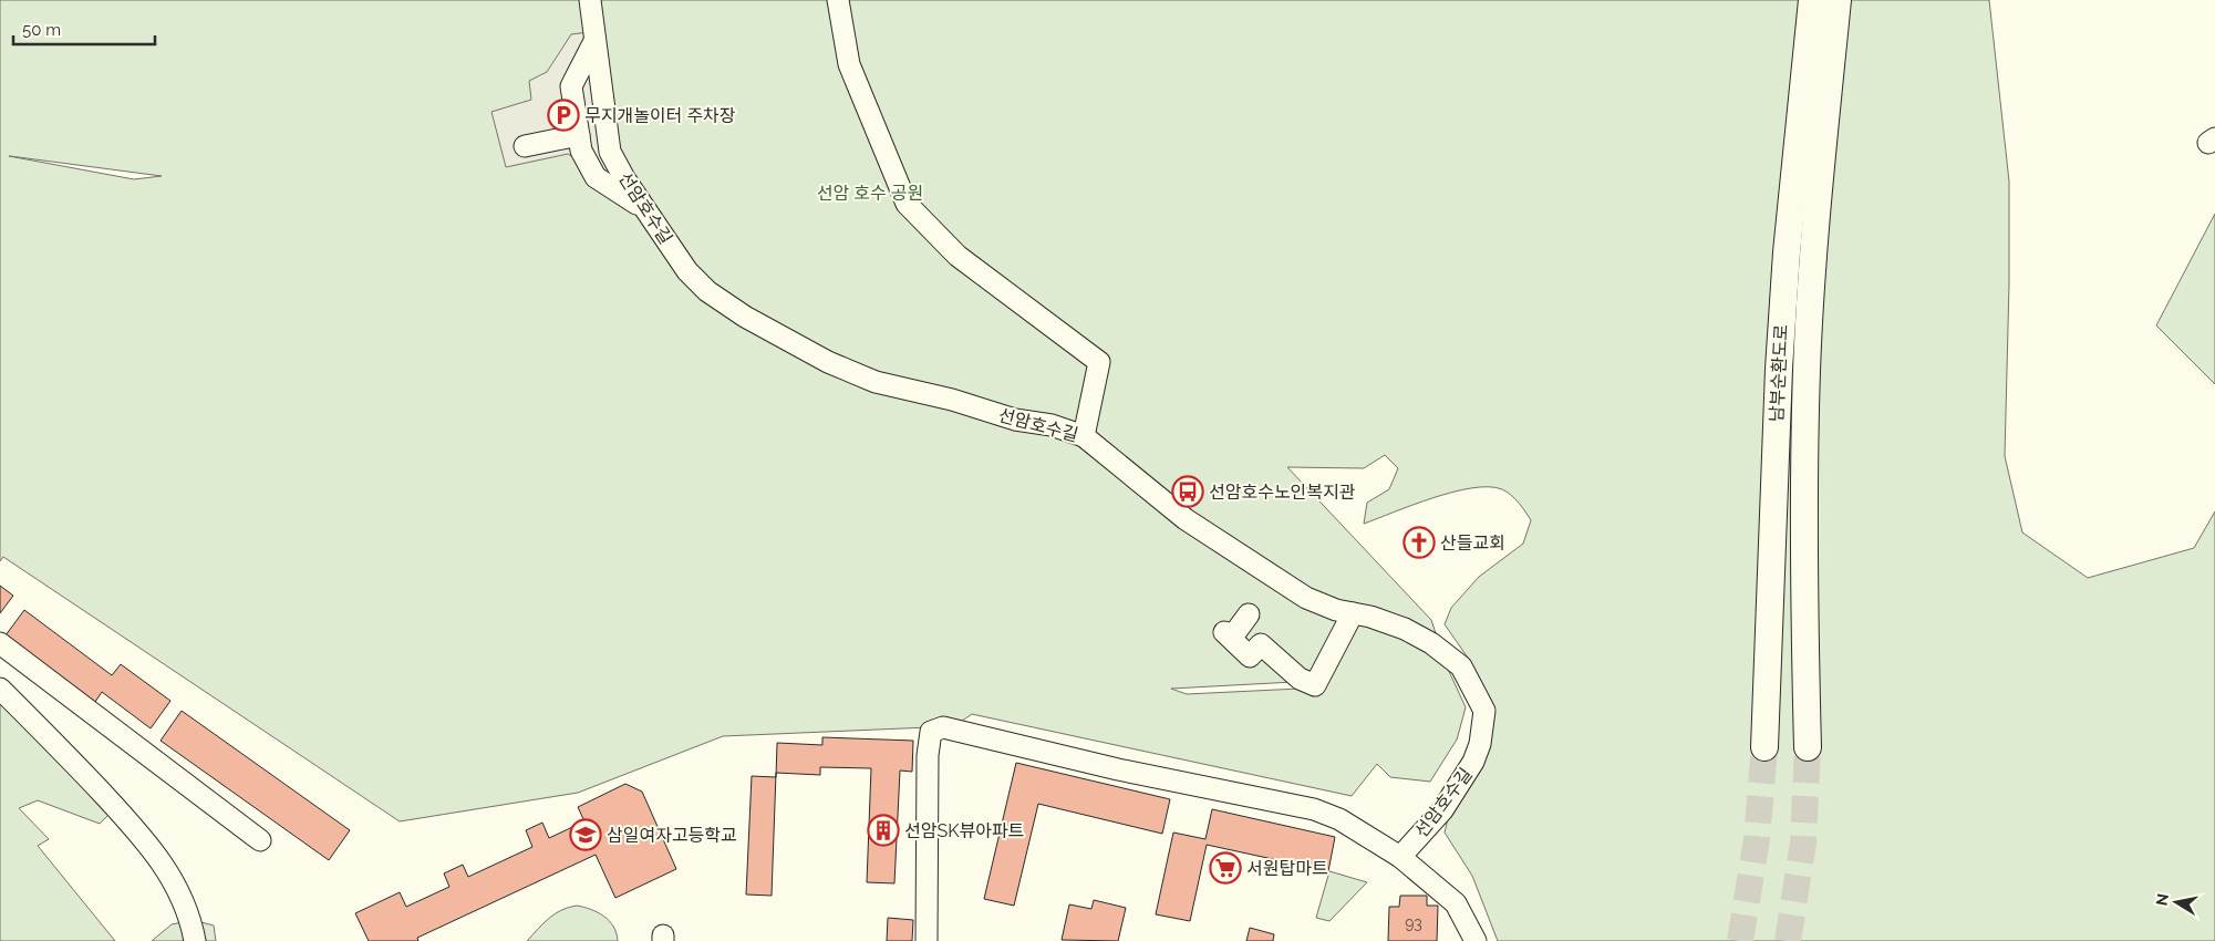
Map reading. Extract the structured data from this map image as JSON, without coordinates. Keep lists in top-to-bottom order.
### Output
{
  "streets": {
    "main road": ["남부순환도로"],
    "street": ["선암호수길"]
  },
  "parks": ["선암 호수 공원"],
  "places": {
    "parking": ["무지개놀이터 주차장"],
    "bus stop": ["선암호수노인복지관"],
    "church": ["산들교회"],
    "building": ["선암SK뷰아파트"],
    "school or university": ["삼일여자고등학교"],
    "supermarket": ["서원탑마트"]
  },
  "house_numbers": ["93"],
  "scale_bar": "50 m",
  "north": "left"
}
